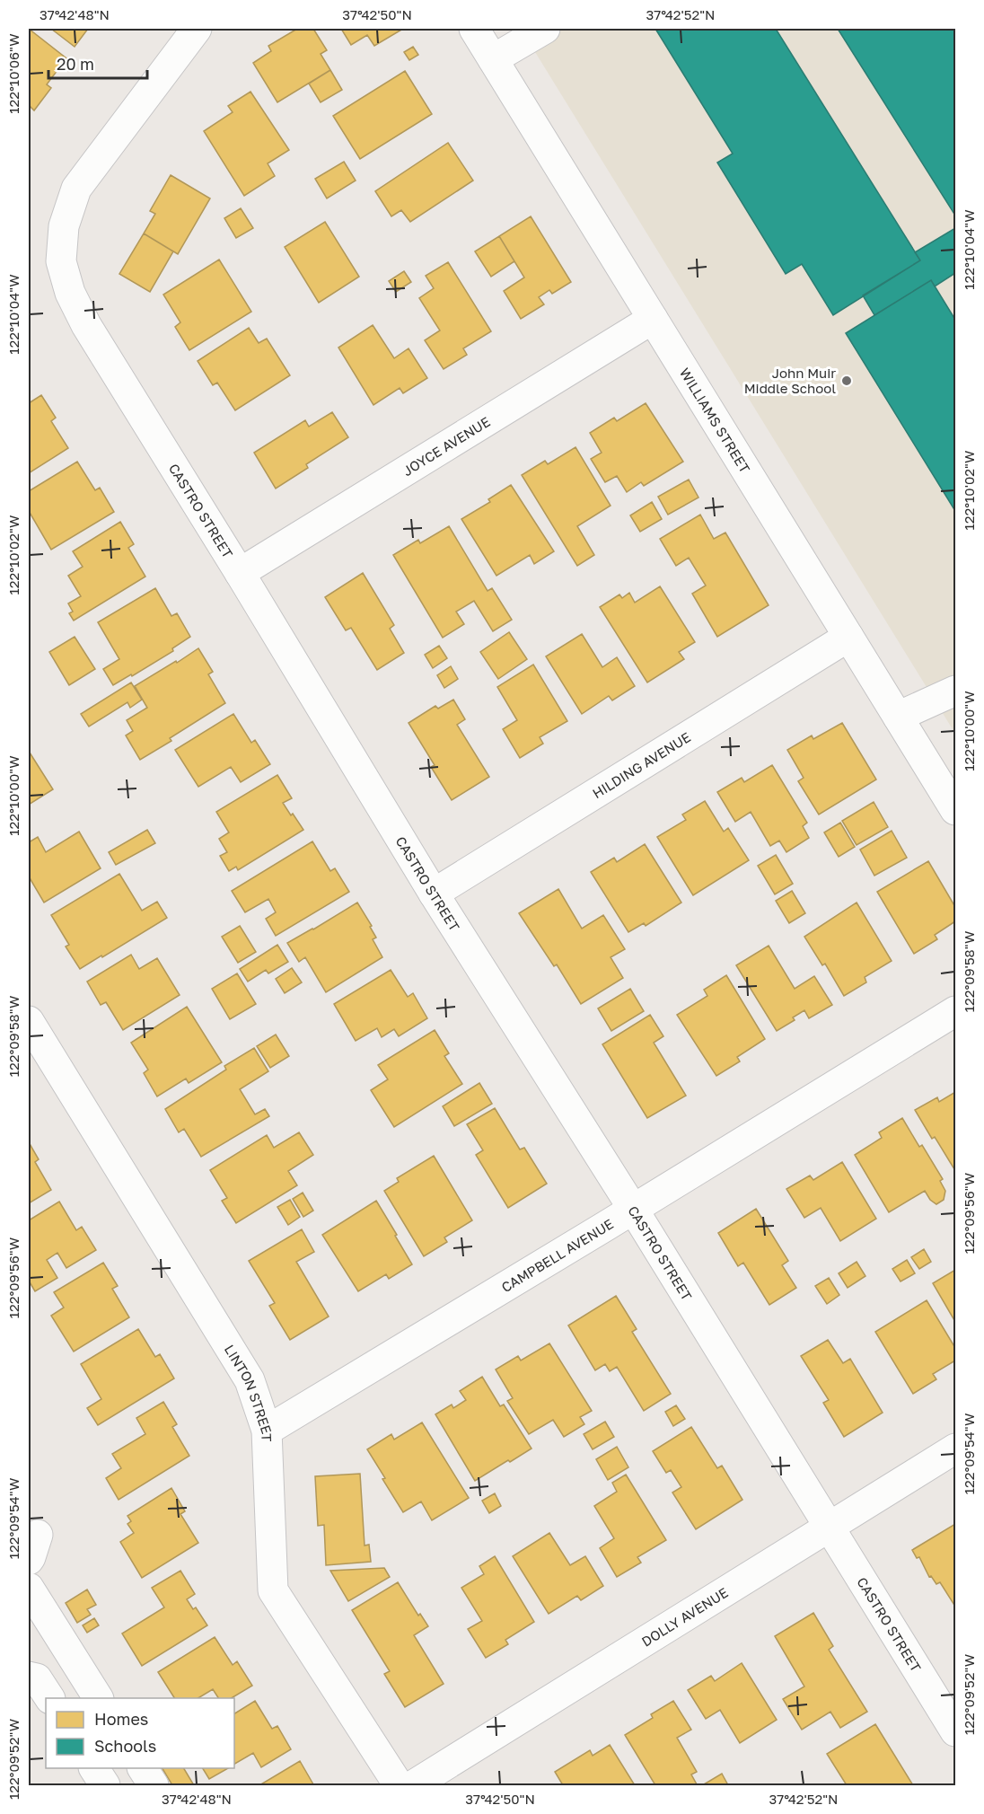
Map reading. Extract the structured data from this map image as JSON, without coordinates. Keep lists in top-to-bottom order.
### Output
{
  "streets": {
    "street": [
      "WILLIAMS STREET",
      "JOYCE AVENUE",
      "CASTRO STREET",
      "HILDING AVENUE",
      "CAMPBELL AVENUE",
      "LINTON STREET",
      "DOLLY AVENUE"
    ]
  },
  "crossings": [
    ["WILLIAMS STREET", "JOYCE AVENUE"],
    ["WILLIAMS STREET", "HILDING AVENUE"],
    ["JOYCE AVENUE", "CASTRO STREET"],
    ["CASTRO STREET", "HILDING AVENUE"],
    ["CASTRO STREET", "CAMPBELL AVENUE"],
    ["CASTRO STREET", "DOLLY AVENUE"],
    ["CAMPBELL AVENUE", "LINTON STREET"]
  ],
  "places": ["John Muir Middle School"],
  "legend": ["Homes", "Schools"],
  "scale_bar": "20 m",
  "coordinates": [
    "37°42'48\"N",
    "37°42'50\"N",
    "37°42'52\"N",
    "122°10'06\"W",
    "122°10'04\"W",
    "122°10'02\"W",
    "122°10'00\"W",
    "122°09'58\"W",
    "122°09'56\"W",
    "122°09'54\"W",
    "122°09'52\"W"
  ]
}
